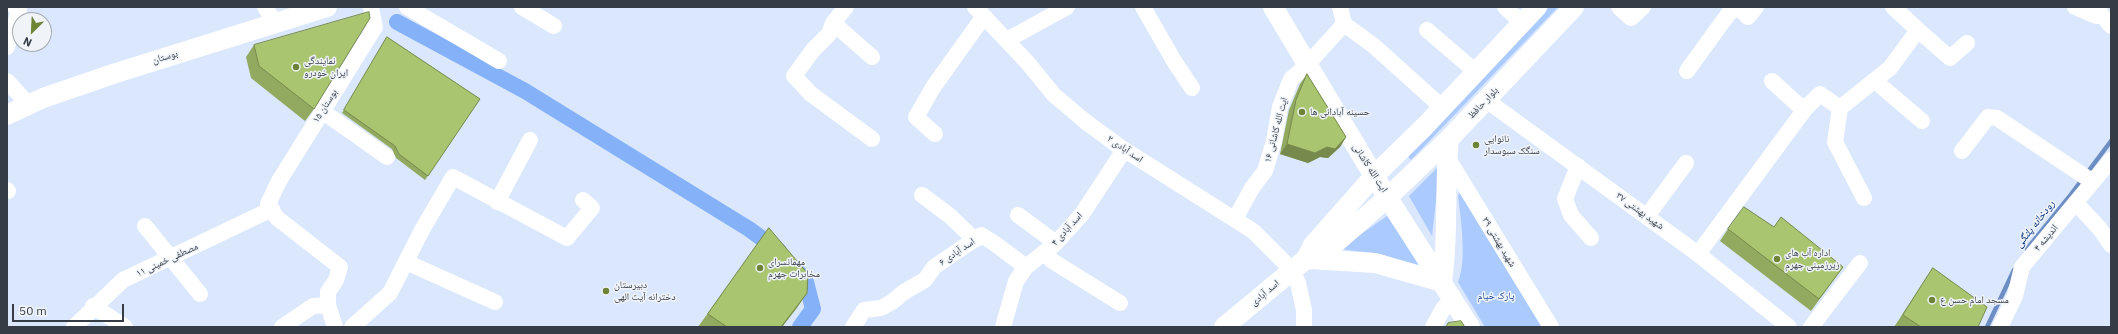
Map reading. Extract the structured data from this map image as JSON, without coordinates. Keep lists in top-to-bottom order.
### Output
{
  "streets": {
    "main road": [
      "بوستان",
      "بلوار حافظ",
      "ایت الله کاشانی",
      "اسد آبادی"
    ],
    "street": [
      "بوستان ۱۵",
      "ایت الله کاشانی ۱۶",
      "اسد آبادی ۲",
      "شهید بهشتی ۳۷",
      "اسد آبادی ۴",
      "اندیشه ۴",
      "شهید بهشتی ۳۹",
      "اسد آبادی ۶",
      "مصطفی خمینی ۱۱"
    ]
  },
  "crossings": [
    ["بلوار حافظ", "ایت الله کاشانی"],
    ["بلوار حافظ", "شهید بهشتی ۳۷"],
    ["بلوار حافظ", "شهید بهشتی ۳۹"],
    ["بلوار حافظ", "اسد آبادی"],
    ["بوستان ۱۵", "مصطفی خمینی ۱۱"],
    ["ایت الله کاشانی ۱۶", "اسد آبادی ۲"],
    ["ایت الله کاشانی ۱۶", "ایت الله کاشانی"],
    ["اسد آبادی ۲", "اسد آبادی ۴"],
    ["اسد آبادی ۲", "اسد آبادی"],
    ["ایت الله کاشانی", "اسد آبادی"],
    ["اسد آبادی ۴", "اسد آبادی ۶"]
  ],
  "water": ["رودخانه پلنگی"],
  "parks": ["پارک خیام"],
  "places": [
    "نمایندگی ایران خودرو",
    "حسینه آبادانی ها",
    "نانوایی سنگک سبوسدار",
    "اداره آب های زیرزمینی جهرم",
    "مهمانسرای مخابرات جهرم",
    "دبیرستان دخترانه آیت الهی",
    "مسجد امام حسن ع"
  ],
  "scale_bar": "50 m",
  "north": "bottom left"
}
